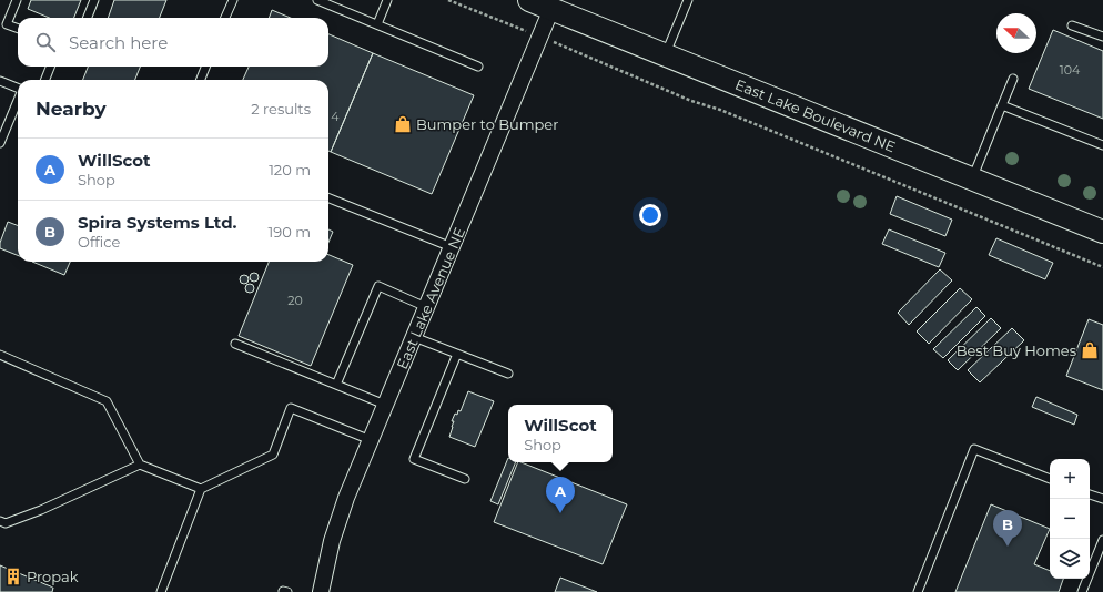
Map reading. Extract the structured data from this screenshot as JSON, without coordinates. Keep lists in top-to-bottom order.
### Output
{
  "streets": {
    "main road": ["East Lake Boulevard NE"],
    "street": ["East Lake Avenue NE"]
  },
  "crossings": [
    ["East Lake Boulevard NE", "East Lake Avenue NE"]
  ],
  "places": {
    "shop": ["Bumper to Bumper", "Best Buy Homes"],
    "building": ["Propak"]
  },
  "house_numbers": ["104", "4", "20"],
  "north": "left",
  "page": {
    "search": "Search here",
    "heading": ["Nearby", "2 results"],
    "list": [
      {
        "mark": "A",
        "name": "WillScot",
        "note": "Shop",
        "value": "120 m"
      },
      {
        "mark": "B",
        "name": "Spira Systems Ltd.",
        "note": "Office",
        "value": "190 m"
      }
    ],
    "popup": ["WillScot", "Shop"],
    "map_buttons": ["+", "−"],
    "pins": ["A", "B"]
  }
}
